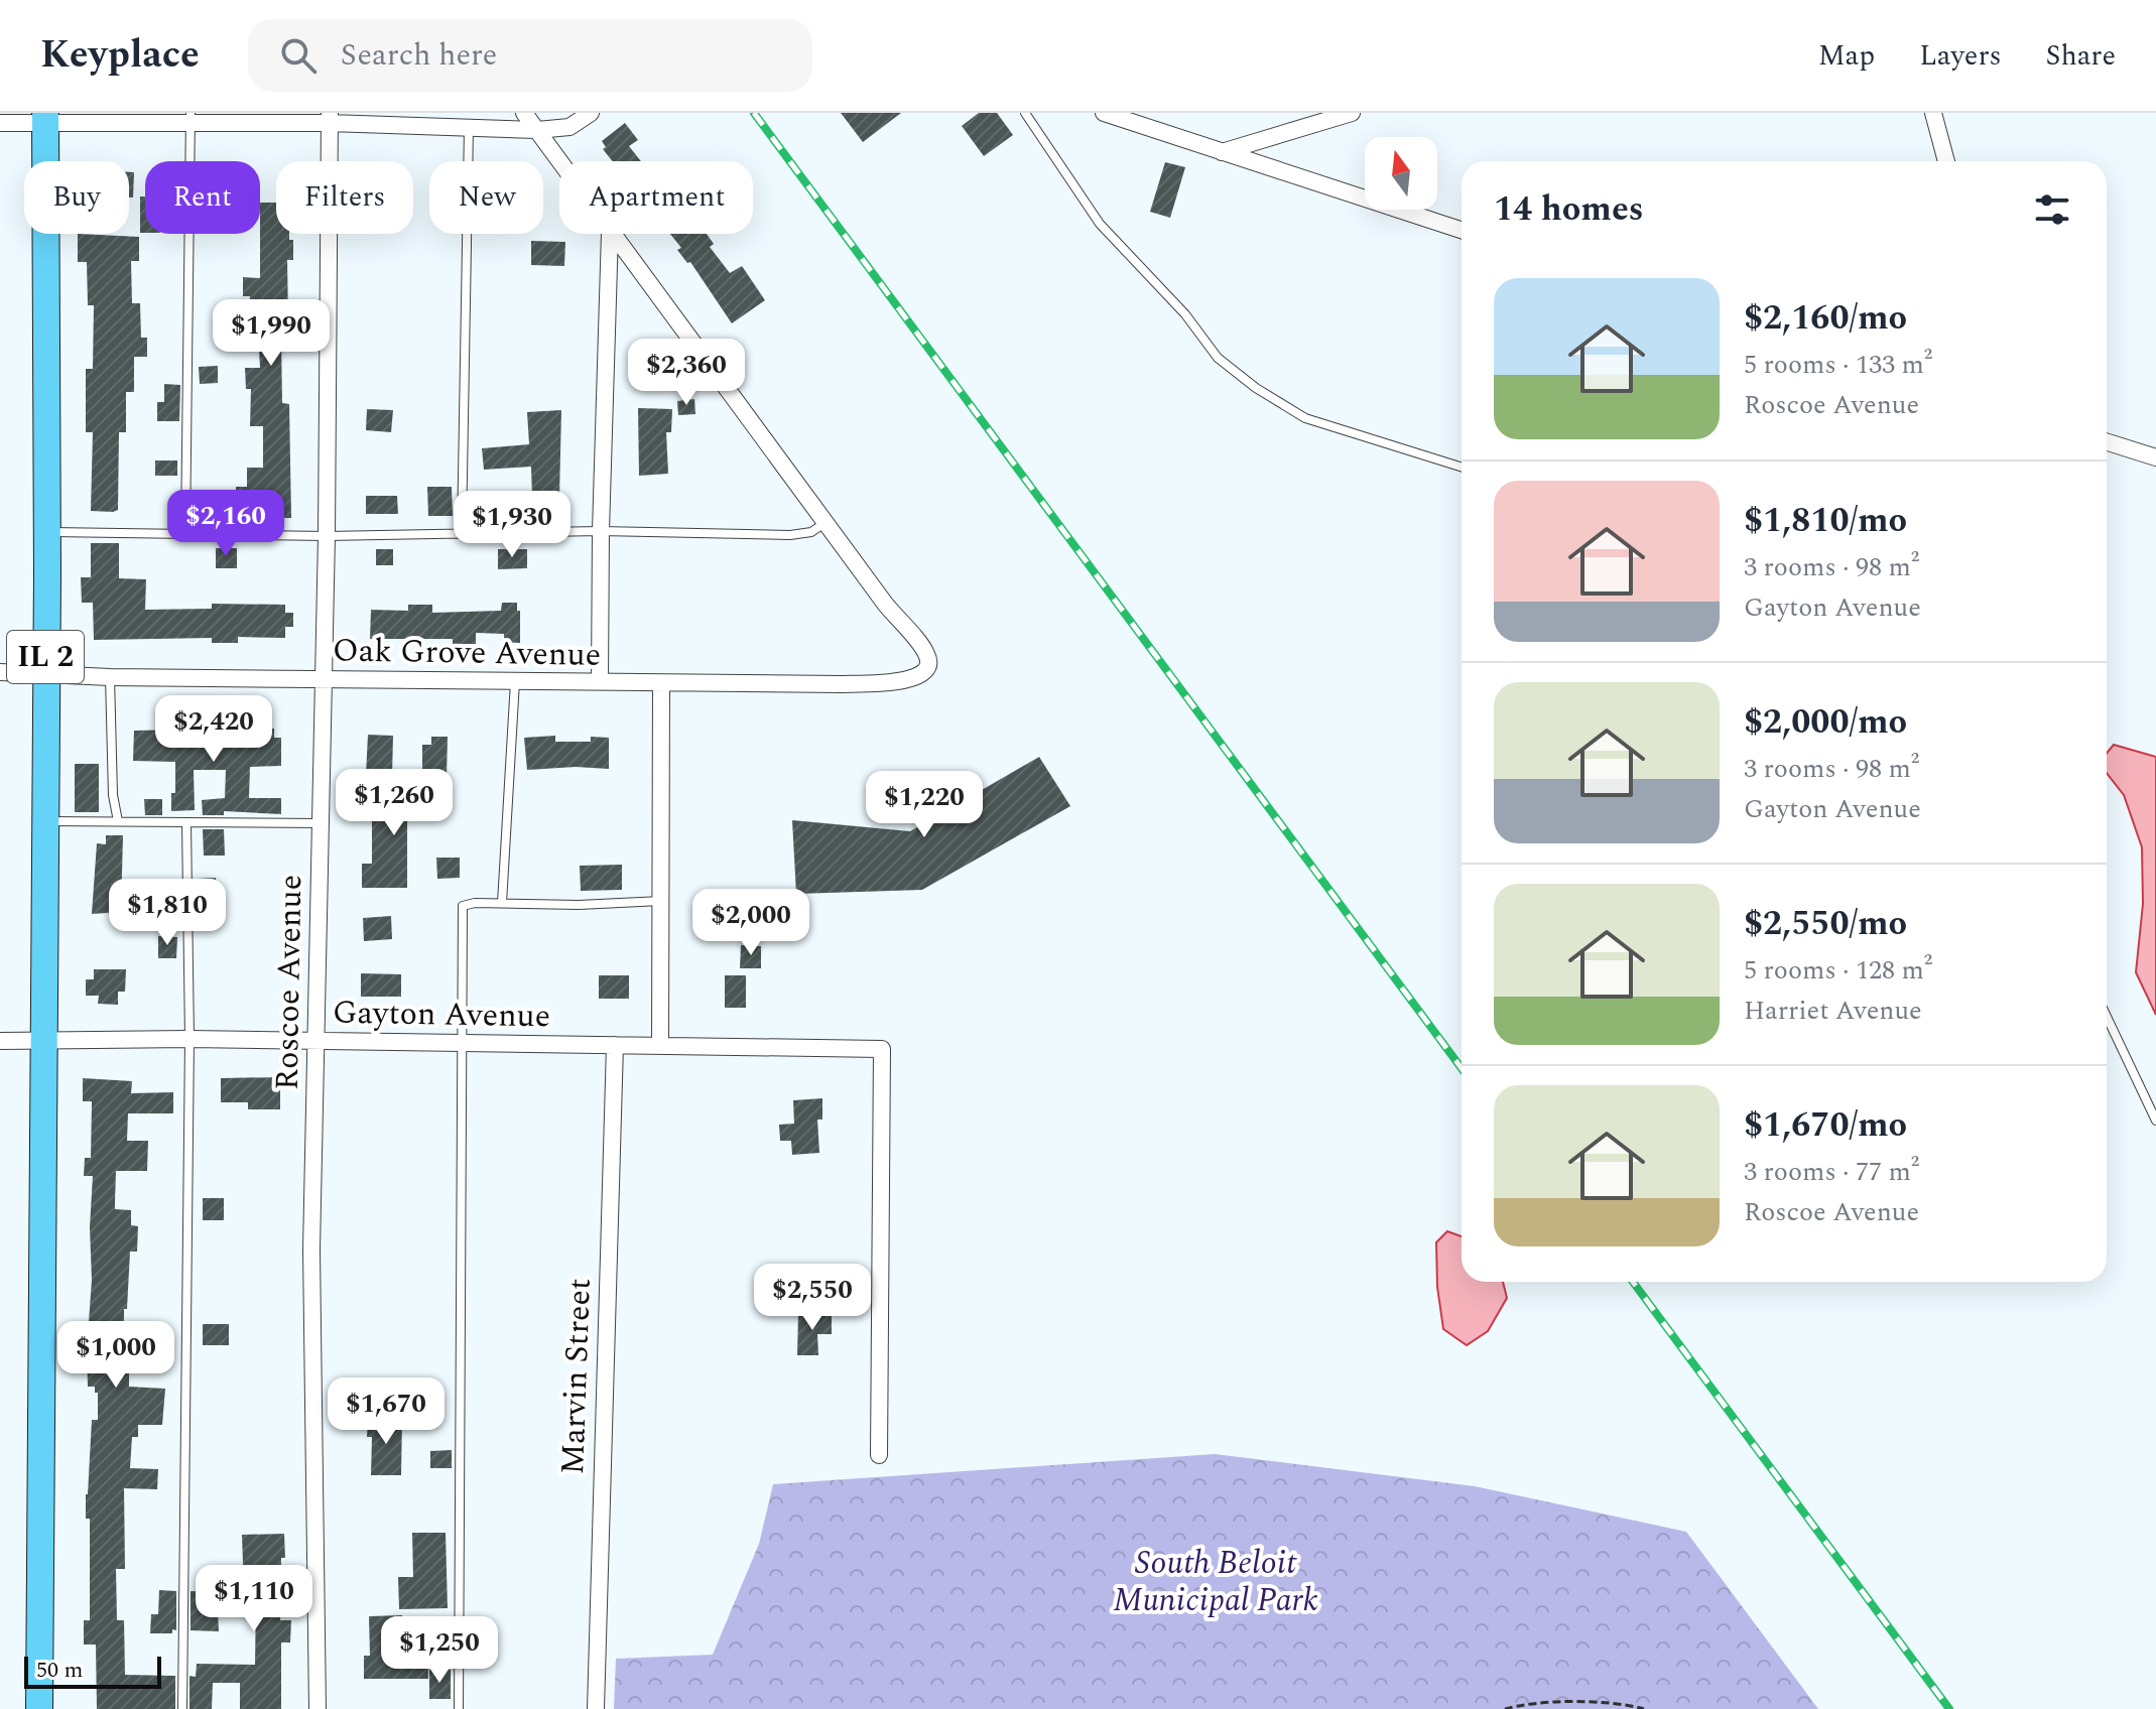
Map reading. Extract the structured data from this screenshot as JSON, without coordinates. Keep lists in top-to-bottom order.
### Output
{
  "streets": {
    "main road": ["IL 2"],
    "street": [
      "Oak Grove Avenue",
      "Roscoe Avenue",
      "Gayton Avenue",
      "Marvin Street"
    ]
  },
  "crossings": [
    ["Oak Grove Avenue", "IL 2"],
    ["Oak Grove Avenue", "Roscoe Avenue"],
    ["IL 2", "Gayton Avenue"],
    ["Roscoe Avenue", "Gayton Avenue"],
    ["Gayton Avenue", "Marvin Street"]
  ],
  "parks": ["South Beloit Municipal Park"],
  "scale_bar": "50 m",
  "north": "top",
  "page": {
    "header": "Keyplace",
    "search": "Search here",
    "nav": ["Map", "Layers", "Share"],
    "chip": [
      "Buy",
      "Rent",
      "Filters",
      "New",
      "Apartment"
    ],
    "heading": "14 homes",
    "list": [
      {
        "name": "$2,160/mo",
        "note": "5 rooms · 133 m² · Roscoe Avenue"
      },
      {
        "name": "$1,810/mo",
        "note": "3 rooms · 98 m² · Gayton Avenue"
      },
      {
        "name": "$2,000/mo",
        "note": "3 rooms · 98 m² · Gayton Avenue"
      },
      {
        "name": "$2,550/mo",
        "note": "5 rooms · 128 m² · Harriet Avenue"
      },
      {
        "name": "$1,670/mo",
        "note": "3 rooms · 77 m² · Roscoe Avenue"
      }
    ],
    "price": [
      "$1,990",
      "$2,360",
      "$2,160",
      "$1,930",
      "$2,420",
      "$1,260",
      "$1,220",
      "$1,810",
      "$2,000",
      "$2,550",
      "$1,000",
      "$1,670",
      "$1,110",
      "$1,250"
    ],
    "scale": "50 m"
  }
}
